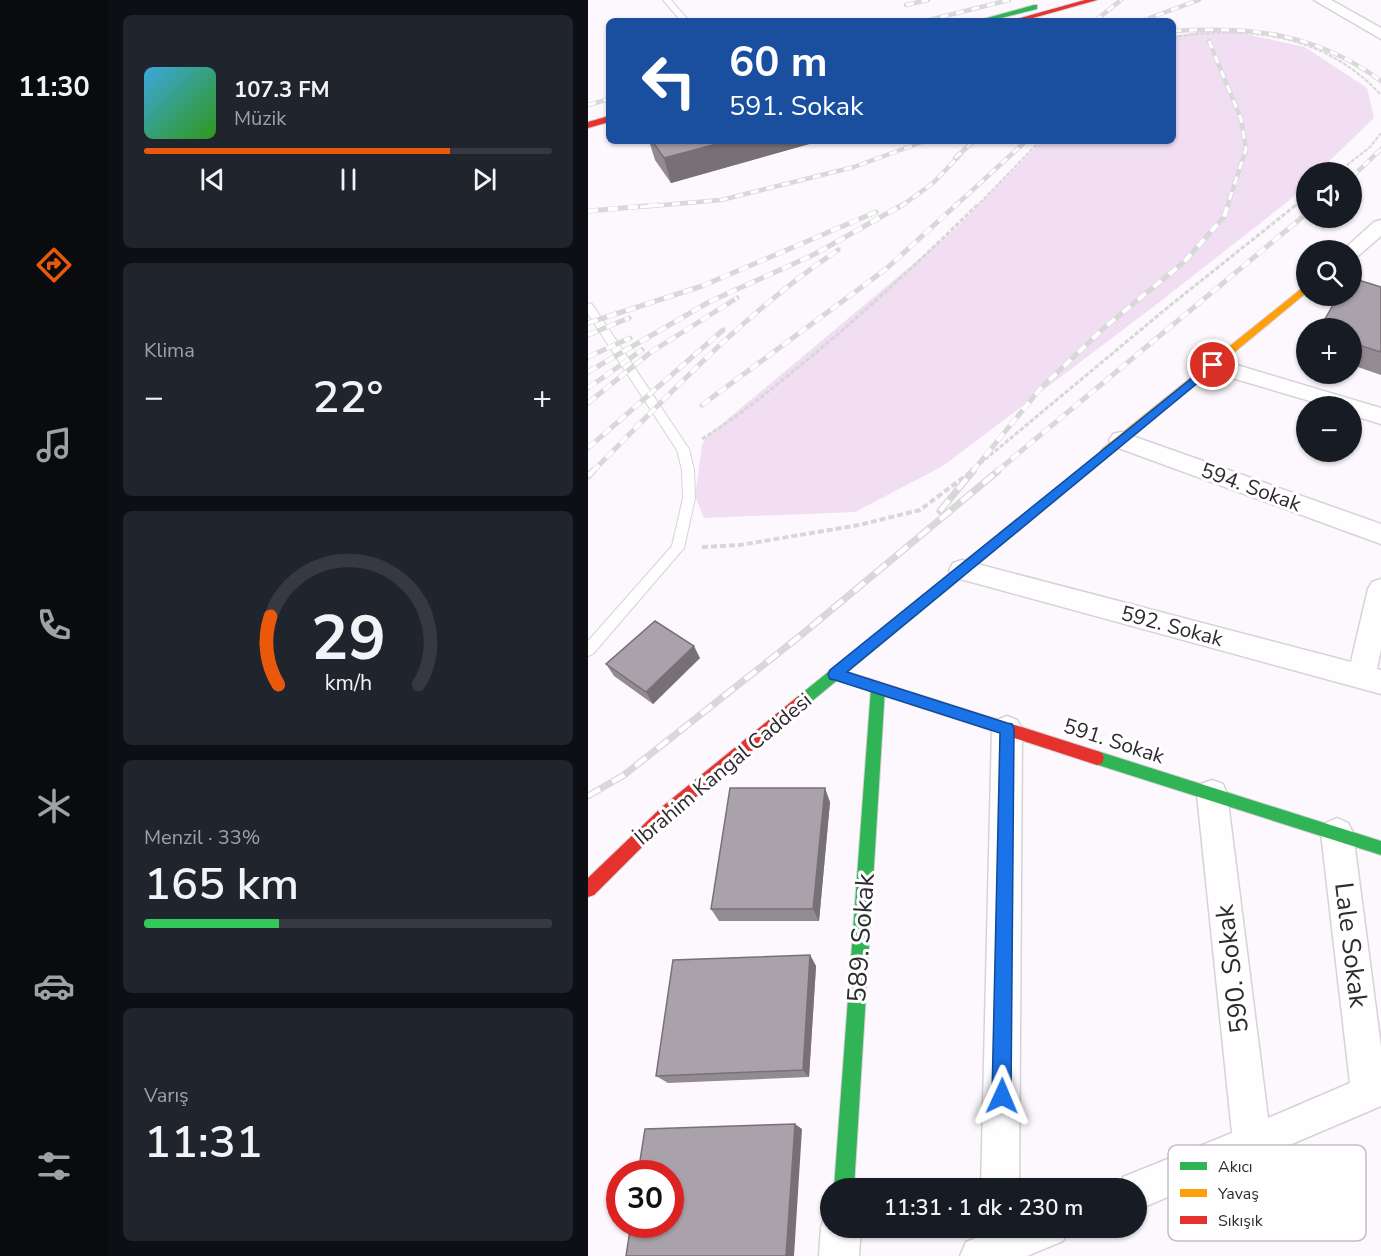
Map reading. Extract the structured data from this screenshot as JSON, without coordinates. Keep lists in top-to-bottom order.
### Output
{
  "streets": {
    "street": [
      "594. Sokak",
      "592. Sokak",
      "591. Sokak",
      "İbrahim Kangal Caddesi",
      "589. Sokak",
      "Lale Sokak",
      "590. Sokak"
    ]
  },
  "crossings": [
    ["594. Sokak", "İbrahim Kangal Caddesi"],
    ["592. Sokak", "İbrahim Kangal Caddesi"],
    ["591. Sokak", "İbrahim Kangal Caddesi"],
    ["591. Sokak", "589. Sokak"],
    ["591. Sokak", "Lale Sokak"],
    ["591. Sokak", "590. Sokak"]
  ],
  "legend": ["Akıcı", "Yavaş", "Sıkışık"],
  "page": {
    "tabs": "11:30",
    "turn": ["60 m", "591. Sokak"],
    "song": ["107.3 FM", "Müzik"],
    "map_buttons": ["+", "−"],
    "tile": [
      "Klima",
      ["Menzil · 33%", "165 km"],
      ["Varış", "11:31"]
    ],
    "heat": ["−", "22°", "+"],
    "limit": "30",
    "trip": "11:31 · 1 dk · 230 m",
    "gauge": ["29", "km/h"]
  }
}
